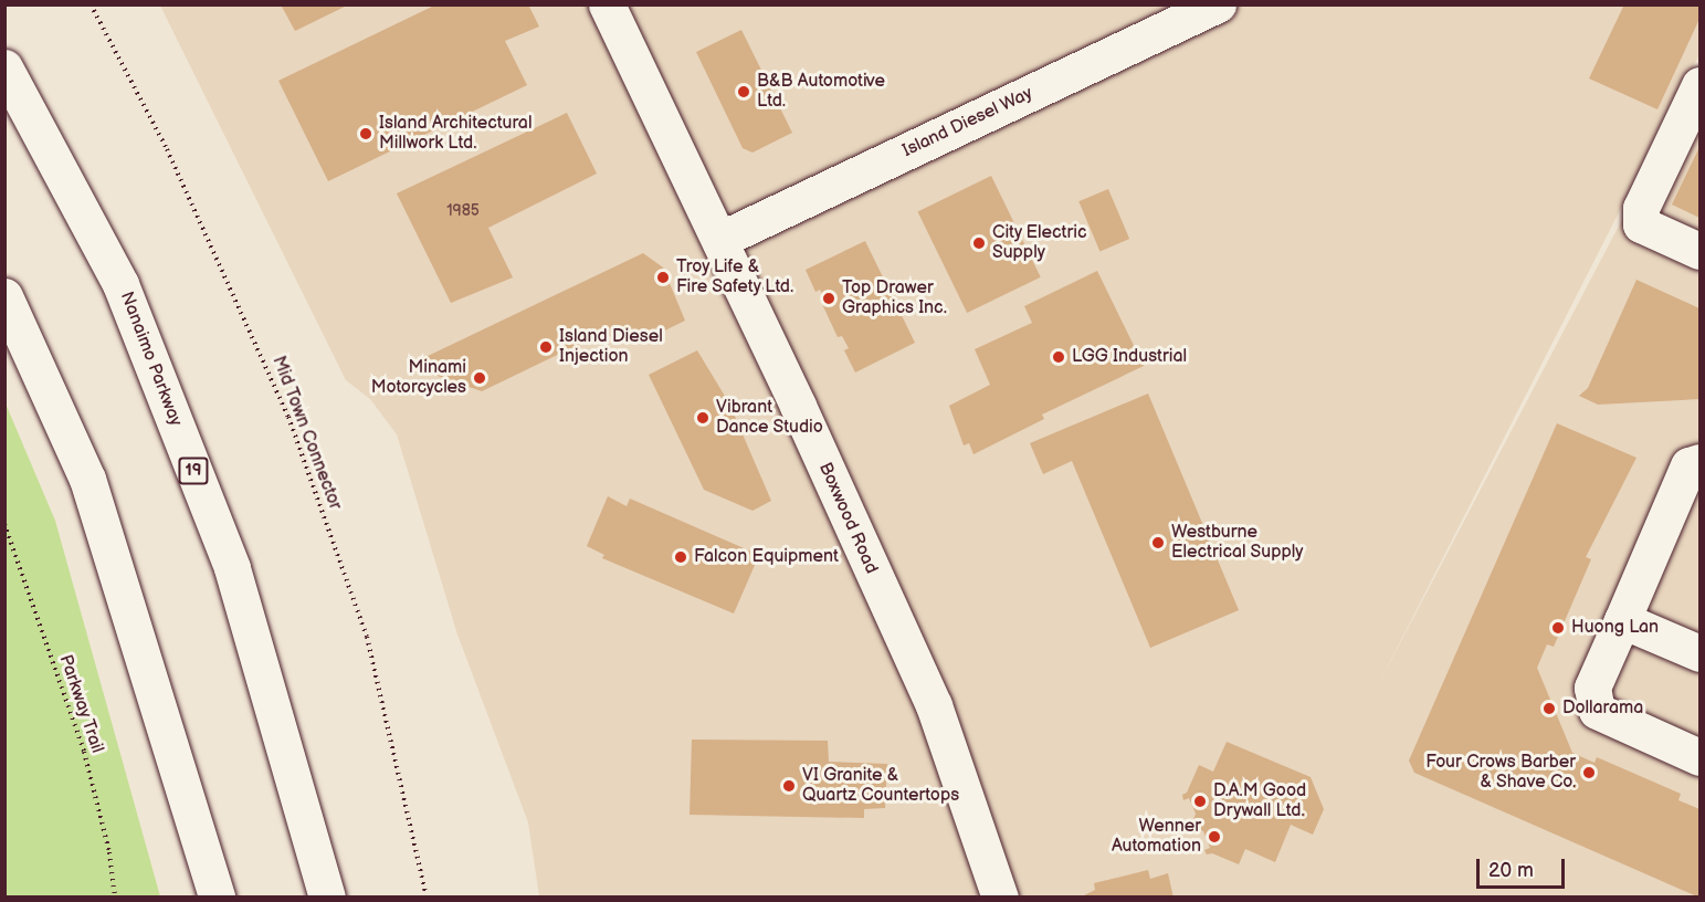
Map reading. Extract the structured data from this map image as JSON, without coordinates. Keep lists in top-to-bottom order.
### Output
{
  "streets": {
    "main road": [
      "Island Diesel Way",
      "Nanaimo Parkway",
      "19",
      "Boxwood Road"
    ],
    "path": ["Mid Town Connector", "Parkway Trail"]
  },
  "crossings": [
    ["Island Diesel Way", "Boxwood Road"]
  ],
  "places": [
    "B&B Automotive Ltd.",
    "Island Architectural Millwork Ltd.",
    "City Electric Supply",
    "Troy Life & Fire Safety Ltd.",
    "Top Drawer Graphics Inc.",
    "Island Diesel Injection",
    "LGG Industrial",
    "Minami Motorcycles",
    "Vibrant Dance Studio",
    "Westburne Electrical Supply",
    "Falcon Equipment",
    "Huong Lan",
    "Dollarama",
    "Four Crows Barber & Shave Co.",
    "VI Granite & Quartz Countertops",
    "D.A.M Good Drywall Ltd.",
    "Wenner Automation"
  ],
  "house_numbers": ["1985"],
  "scale_bar": "20 m"
}
